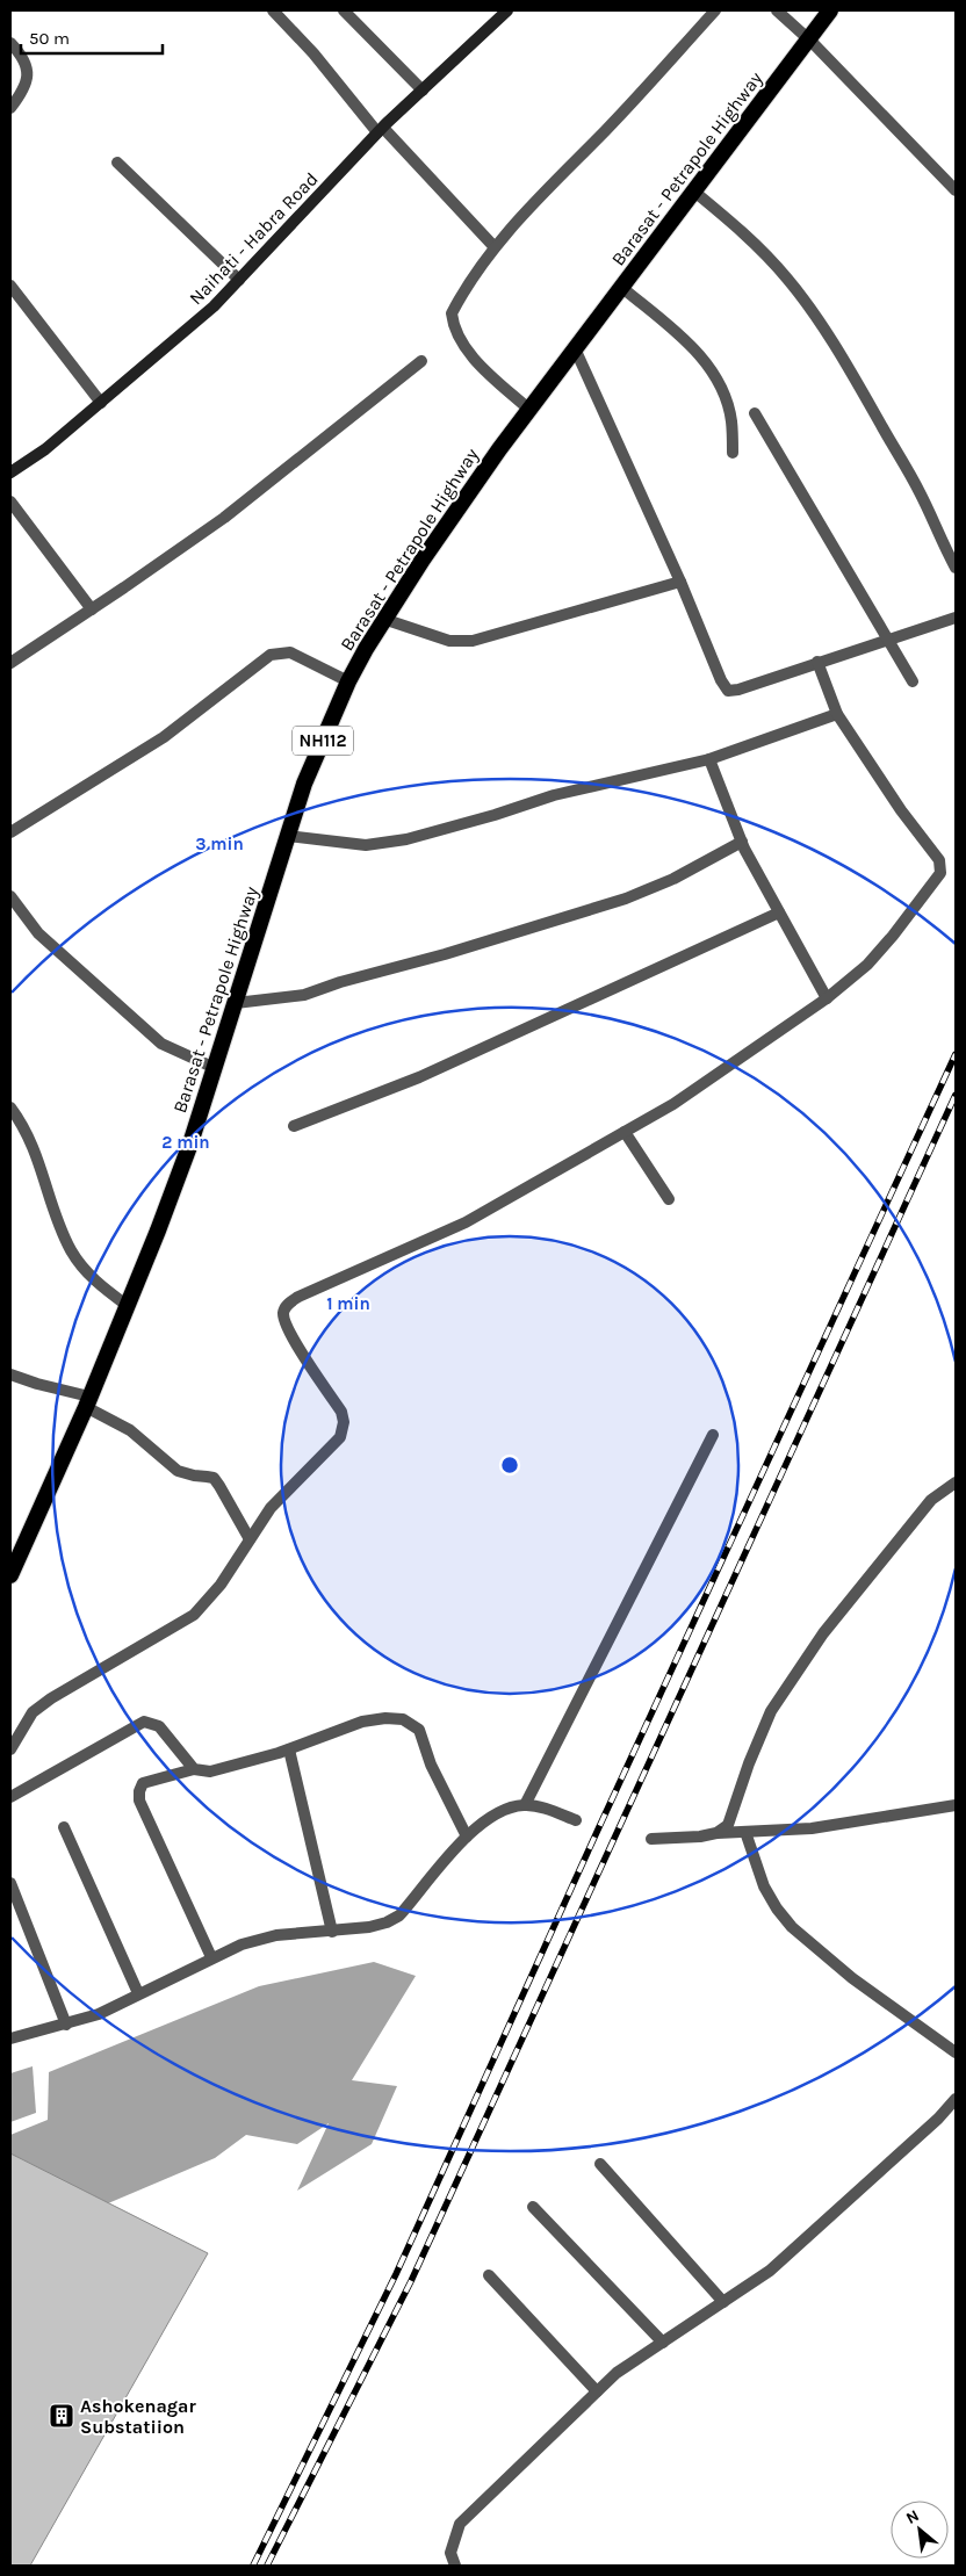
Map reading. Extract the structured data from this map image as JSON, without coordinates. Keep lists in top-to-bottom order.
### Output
{
  "streets": {
    "highway": ["Barasat - Petrapole Highway", "NH112"],
    "main road": ["Naihati - Habra Road"]
  },
  "places": {
    "building": ["Ashokenagar Substatiion"]
  },
  "scale_bar": "50 m",
  "north": "top left",
  "rings": ["3 min", "2 min", "1 min"]
}
